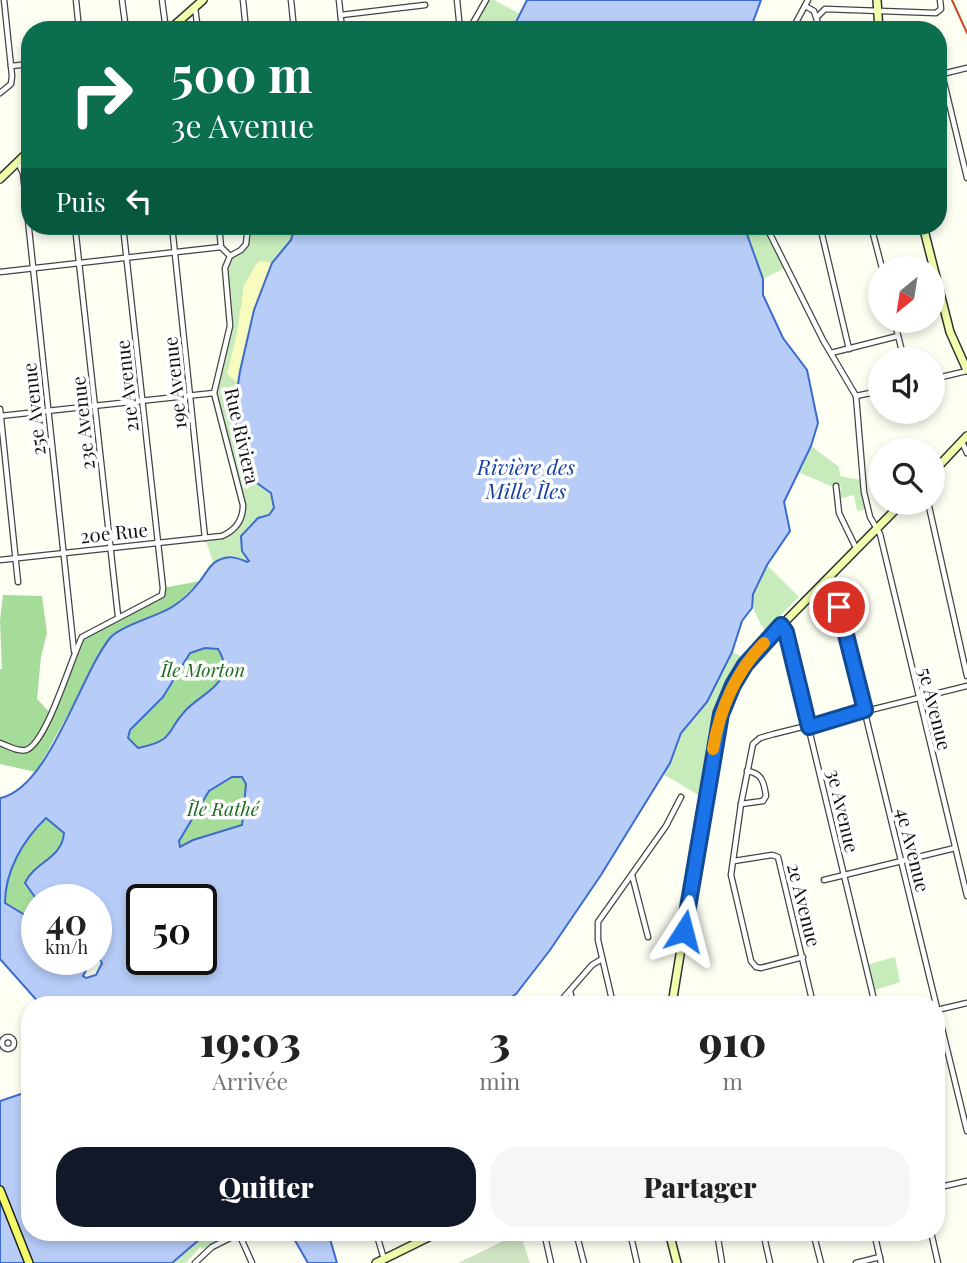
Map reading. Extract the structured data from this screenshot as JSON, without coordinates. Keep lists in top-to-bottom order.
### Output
{
  "streets": {
    "street": [
      "19e Avenue",
      "21e Avenue",
      "25e Avenue",
      "23e Avenue",
      "Rue Riviera",
      "20e Rue",
      "5e Avenue",
      "3e Avenue",
      "4e Avenue",
      "2e Avenue"
    ]
  },
  "crossings": [
    ["19e Avenue", "20e Rue"],
    ["21e Avenue", "20e Rue"],
    ["25e Avenue", "20e Rue"],
    ["23e Avenue", "20e Rue"],
    ["Rue Riviera", "20e Rue"]
  ],
  "water": ["Rivière des Mille Îles"],
  "parks": ["Île Morton", "Île Rathé"],
  "north": "bottom left",
  "page": {
    "turn": ["500 m", "3e Avenue"],
    "then": "Puis",
    "speed": "40 km/h",
    "limit": "50",
    "eta": [
      "19:03",
      "Arrivée",
      "3",
      "min",
      "910",
      "m"
    ],
    "buttons": ["Quitter", "Partager"]
  }
}
